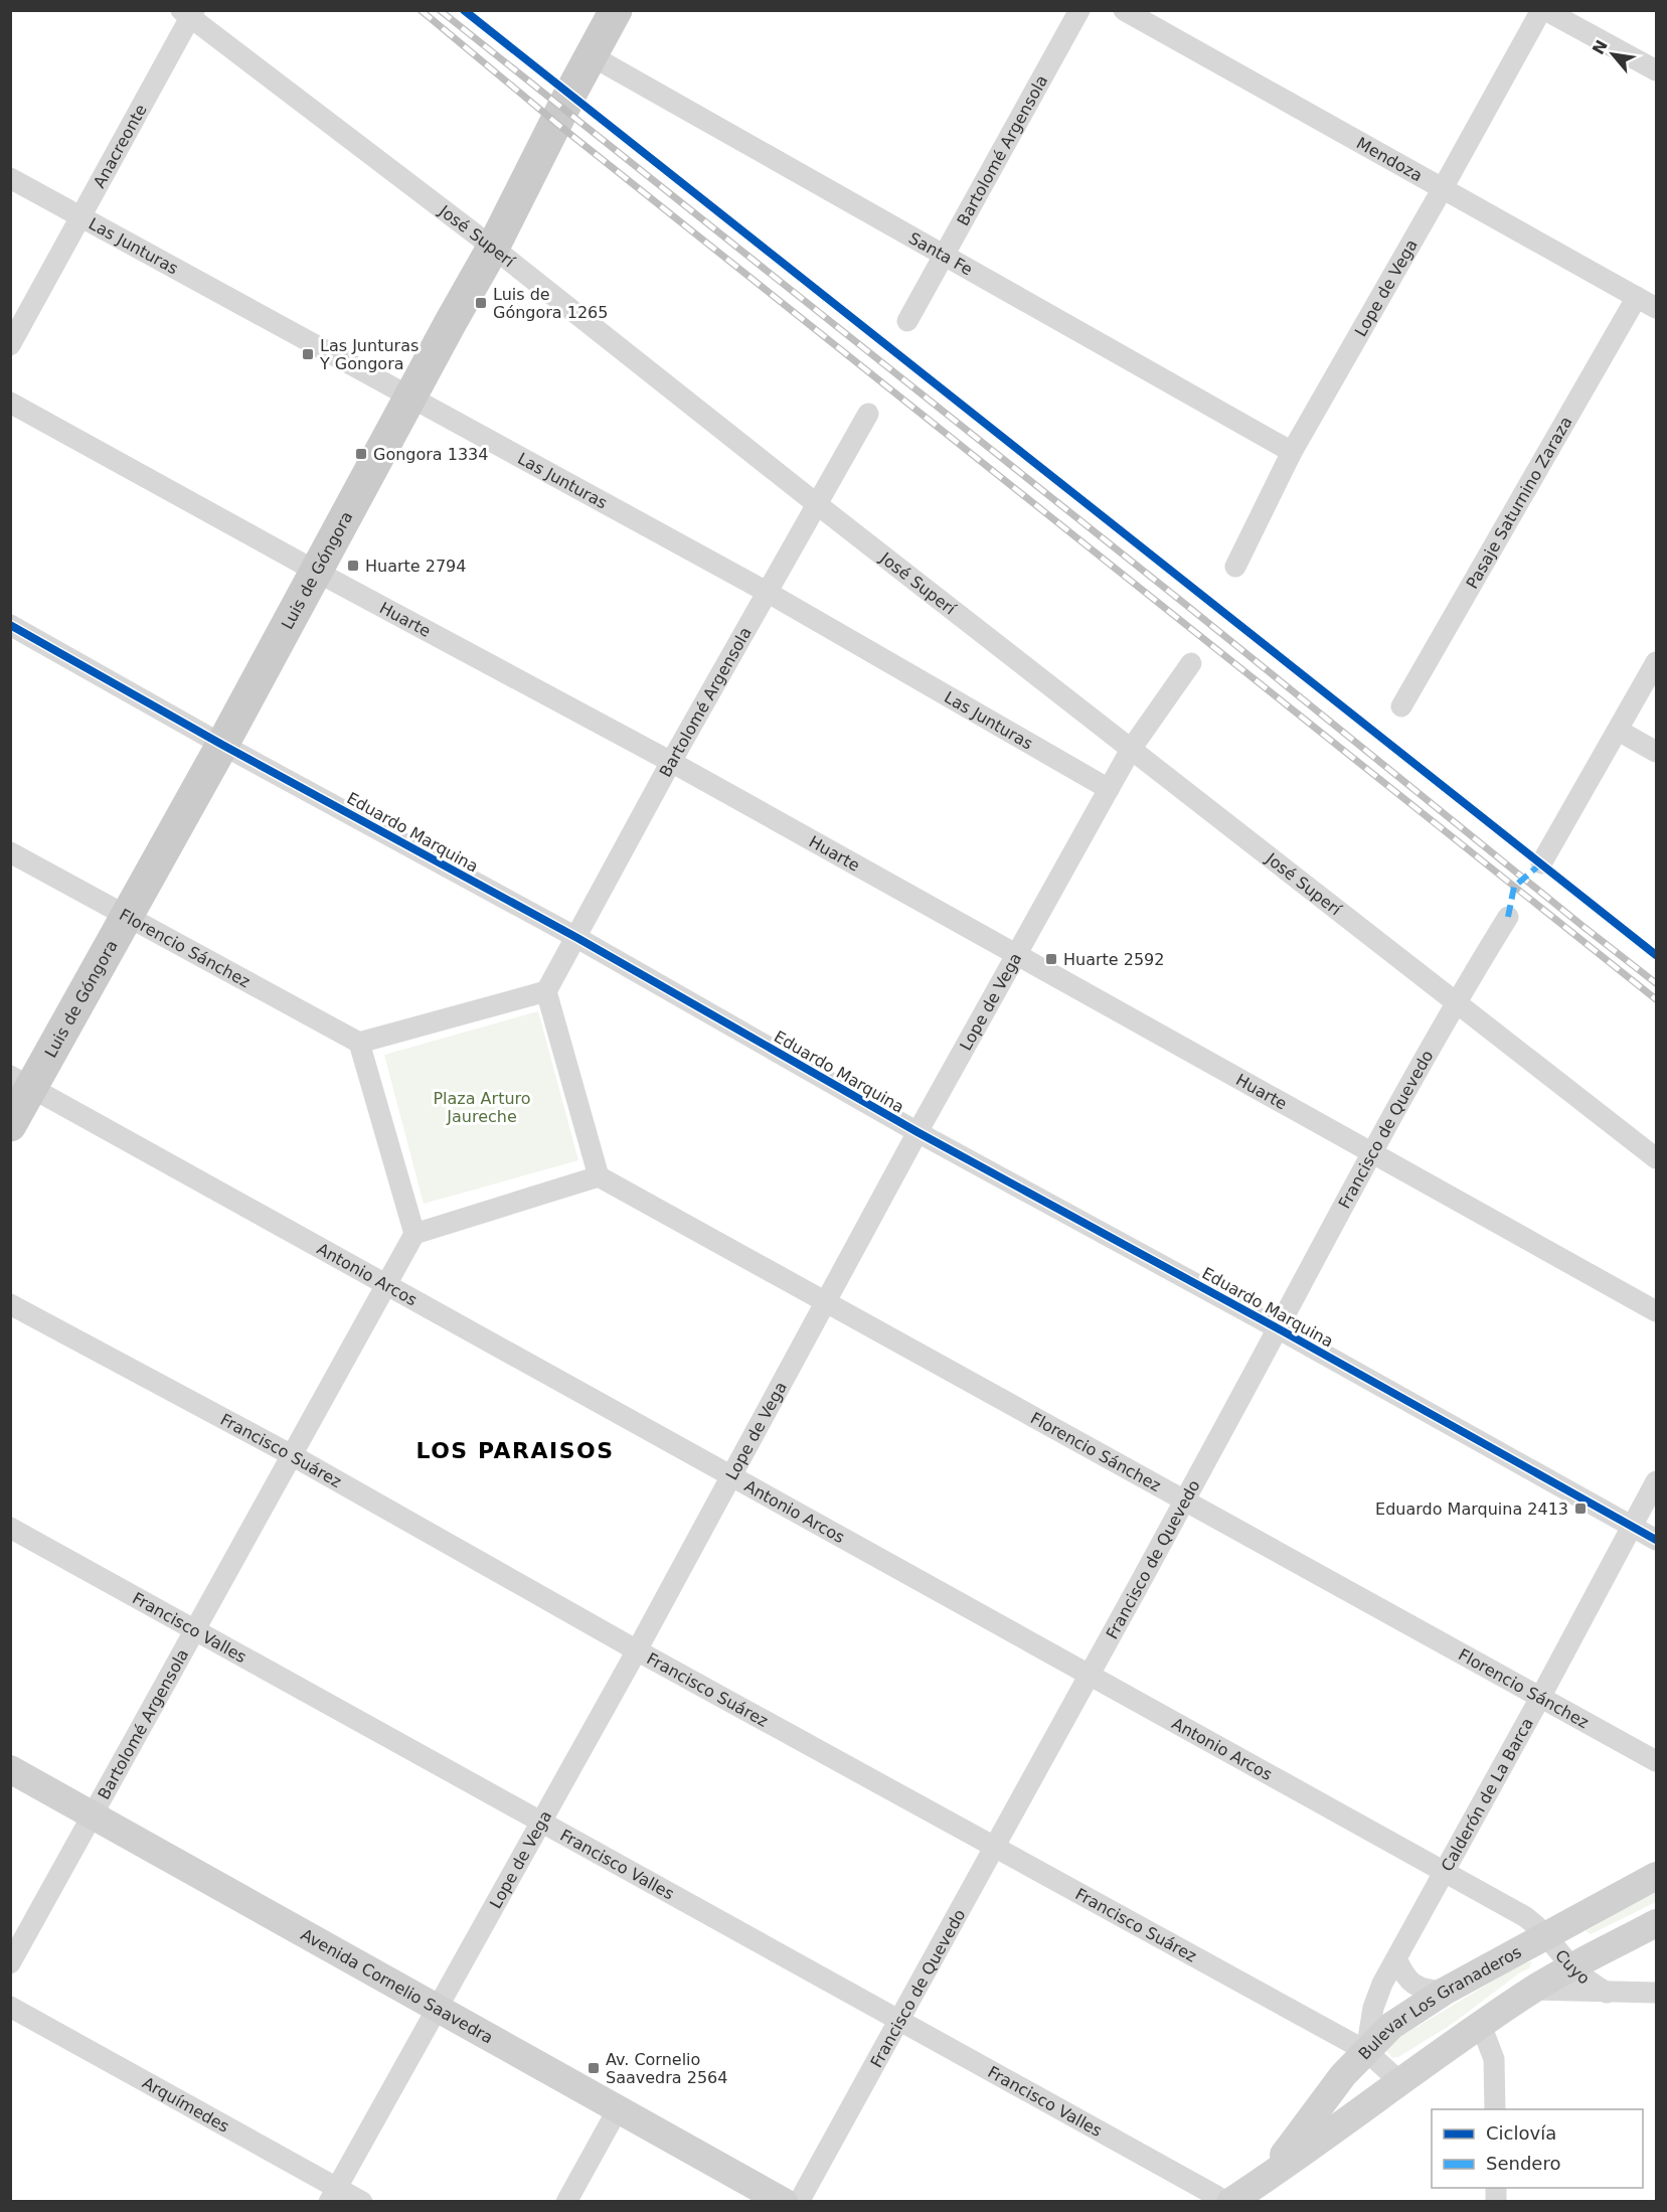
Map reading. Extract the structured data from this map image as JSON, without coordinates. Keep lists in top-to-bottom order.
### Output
{
  "streets": {
    "main road": ["Luis de Góngora", "Avenida Cornelio Saavedra", "Bulevar Los Granaderos"],
    "street": [
      "Anacreonte",
      "Bartolomé Argensola",
      "Mendoza",
      "José Superí",
      "Las Junturas",
      "Santa Fe",
      "Lope de Vega",
      "Pasaje Saturnino Zaraza",
      "Huarte",
      "Eduardo Marquina",
      "Florencio Sánchez",
      "Francisco de Quevedo",
      "Antonio Arcos",
      "Francisco Suárez",
      "Francisco Valles",
      "Calderón de La Barca",
      "Cuyo",
      "Arquímedes"
    ]
  },
  "crossings": [
    ["Anacreonte", "José Superí"],
    ["Anacreonte", "Las Junturas"],
    ["Bartolomé Argensola", "José Superí"],
    ["Bartolomé Argensola", "Las Junturas"],
    ["Bartolomé Argensola", "Santa Fe"],
    ["Bartolomé Argensola", "Huarte"],
    ["Bartolomé Argensola", "Eduardo Marquina"],
    ["Bartolomé Argensola", "Antonio Arcos"],
    ["Bartolomé Argensola", "Francisco Suárez"],
    ["Bartolomé Argensola", "Francisco Valles"],
    ["Bartolomé Argensola", "Avenida Cornelio Saavedra"],
    ["Mendoza", "Lope de Vega"],
    ["Mendoza", "Pasaje Saturnino Zaraza"],
    ["José Superí", "Lope de Vega"],
    ["José Superí", "Luis de Góngora"],
    ["José Superí", "Francisco de Quevedo"],
    ["Las Junturas", "Lope de Vega"],
    ["Las Junturas", "Luis de Góngora"],
    ["Santa Fe", "Lope de Vega"],
    ["Santa Fe", "Luis de Góngora"],
    ["Lope de Vega", "Huarte"],
    ["Lope de Vega", "Eduardo Marquina"],
    ["Lope de Vega", "Florencio Sánchez"],
    ["Lope de Vega", "Antonio Arcos"],
    ["Lope de Vega", "Francisco Suárez"],
    ["Lope de Vega", "Francisco Valles"],
    ["Lope de Vega", "Avenida Cornelio Saavedra"],
    ["Lope de Vega", "Arquímedes"],
    ["Luis de Góngora", "Huarte"],
    ["Luis de Góngora", "Eduardo Marquina"],
    ["Luis de Góngora", "Florencio Sánchez"],
    ["Luis de Góngora", "Antonio Arcos"],
    ["Huarte", "Francisco de Quevedo"],
    ["Eduardo Marquina", "Francisco de Quevedo"],
    ["Eduardo Marquina", "Calderón de La Barca"],
    ["Florencio Sánchez", "Francisco de Quevedo"],
    ["Florencio Sánchez", "Calderón de La Barca"],
    ["Francisco de Quevedo", "Antonio Arcos"],
    ["Francisco de Quevedo", "Francisco Suárez"],
    ["Francisco de Quevedo", "Francisco Valles"],
    ["Antonio Arcos", "Calderón de La Barca"],
    ["Antonio Arcos", "Cuyo"],
    ["Antonio Arcos", "Bulevar Los Granaderos"],
    ["Francisco Suárez", "Calderón de La Barca"],
    ["Francisco Suárez", "Bulevar Los Granaderos"],
    ["Calderón de La Barca", "Bulevar Los Granaderos"],
    ["Cuyo", "Bulevar Los Granaderos"]
  ],
  "districts": ["LOS PARAISOS"],
  "parks": ["Plaza Arturo Jaureche"],
  "places": {
    "transit": [
      "Luis de Góngora 1265",
      "Las Junturas Y Gongora",
      "Gongora 1334",
      "Huarte 2794",
      "Huarte 2592",
      "Eduardo Marquina 2413",
      "Av. Cornelio Saavedra 2564"
    ]
  },
  "legend": ["Ciclovía", "Sendero"],
  "north": "top left"
}
